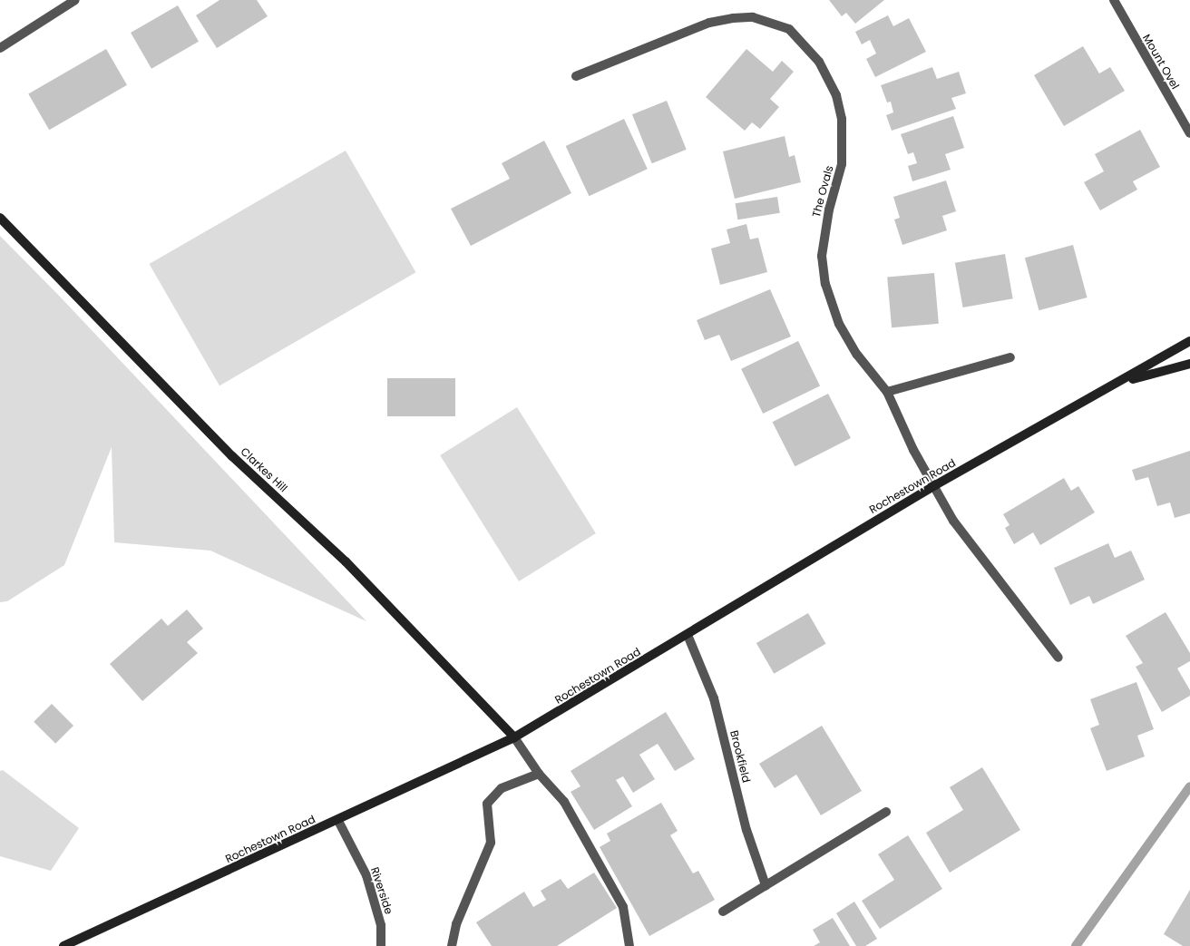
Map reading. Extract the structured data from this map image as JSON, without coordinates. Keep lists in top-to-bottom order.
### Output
{
  "streets": {
    "main road": ["Clarkes Hill", "Rochestown Road"],
    "street": [
      "Mount Ovel",
      "The Ovals",
      "Brookfield",
      "Riverside"
    ]
  },
  "crossings": [
    ["The Ovals", "Rochestown Road"],
    ["Clarkes Hill", "Rochestown Road"],
    ["Rochestown Road", "Brookfield"],
    ["Rochestown Road", "Riverside"]
  ]
}
